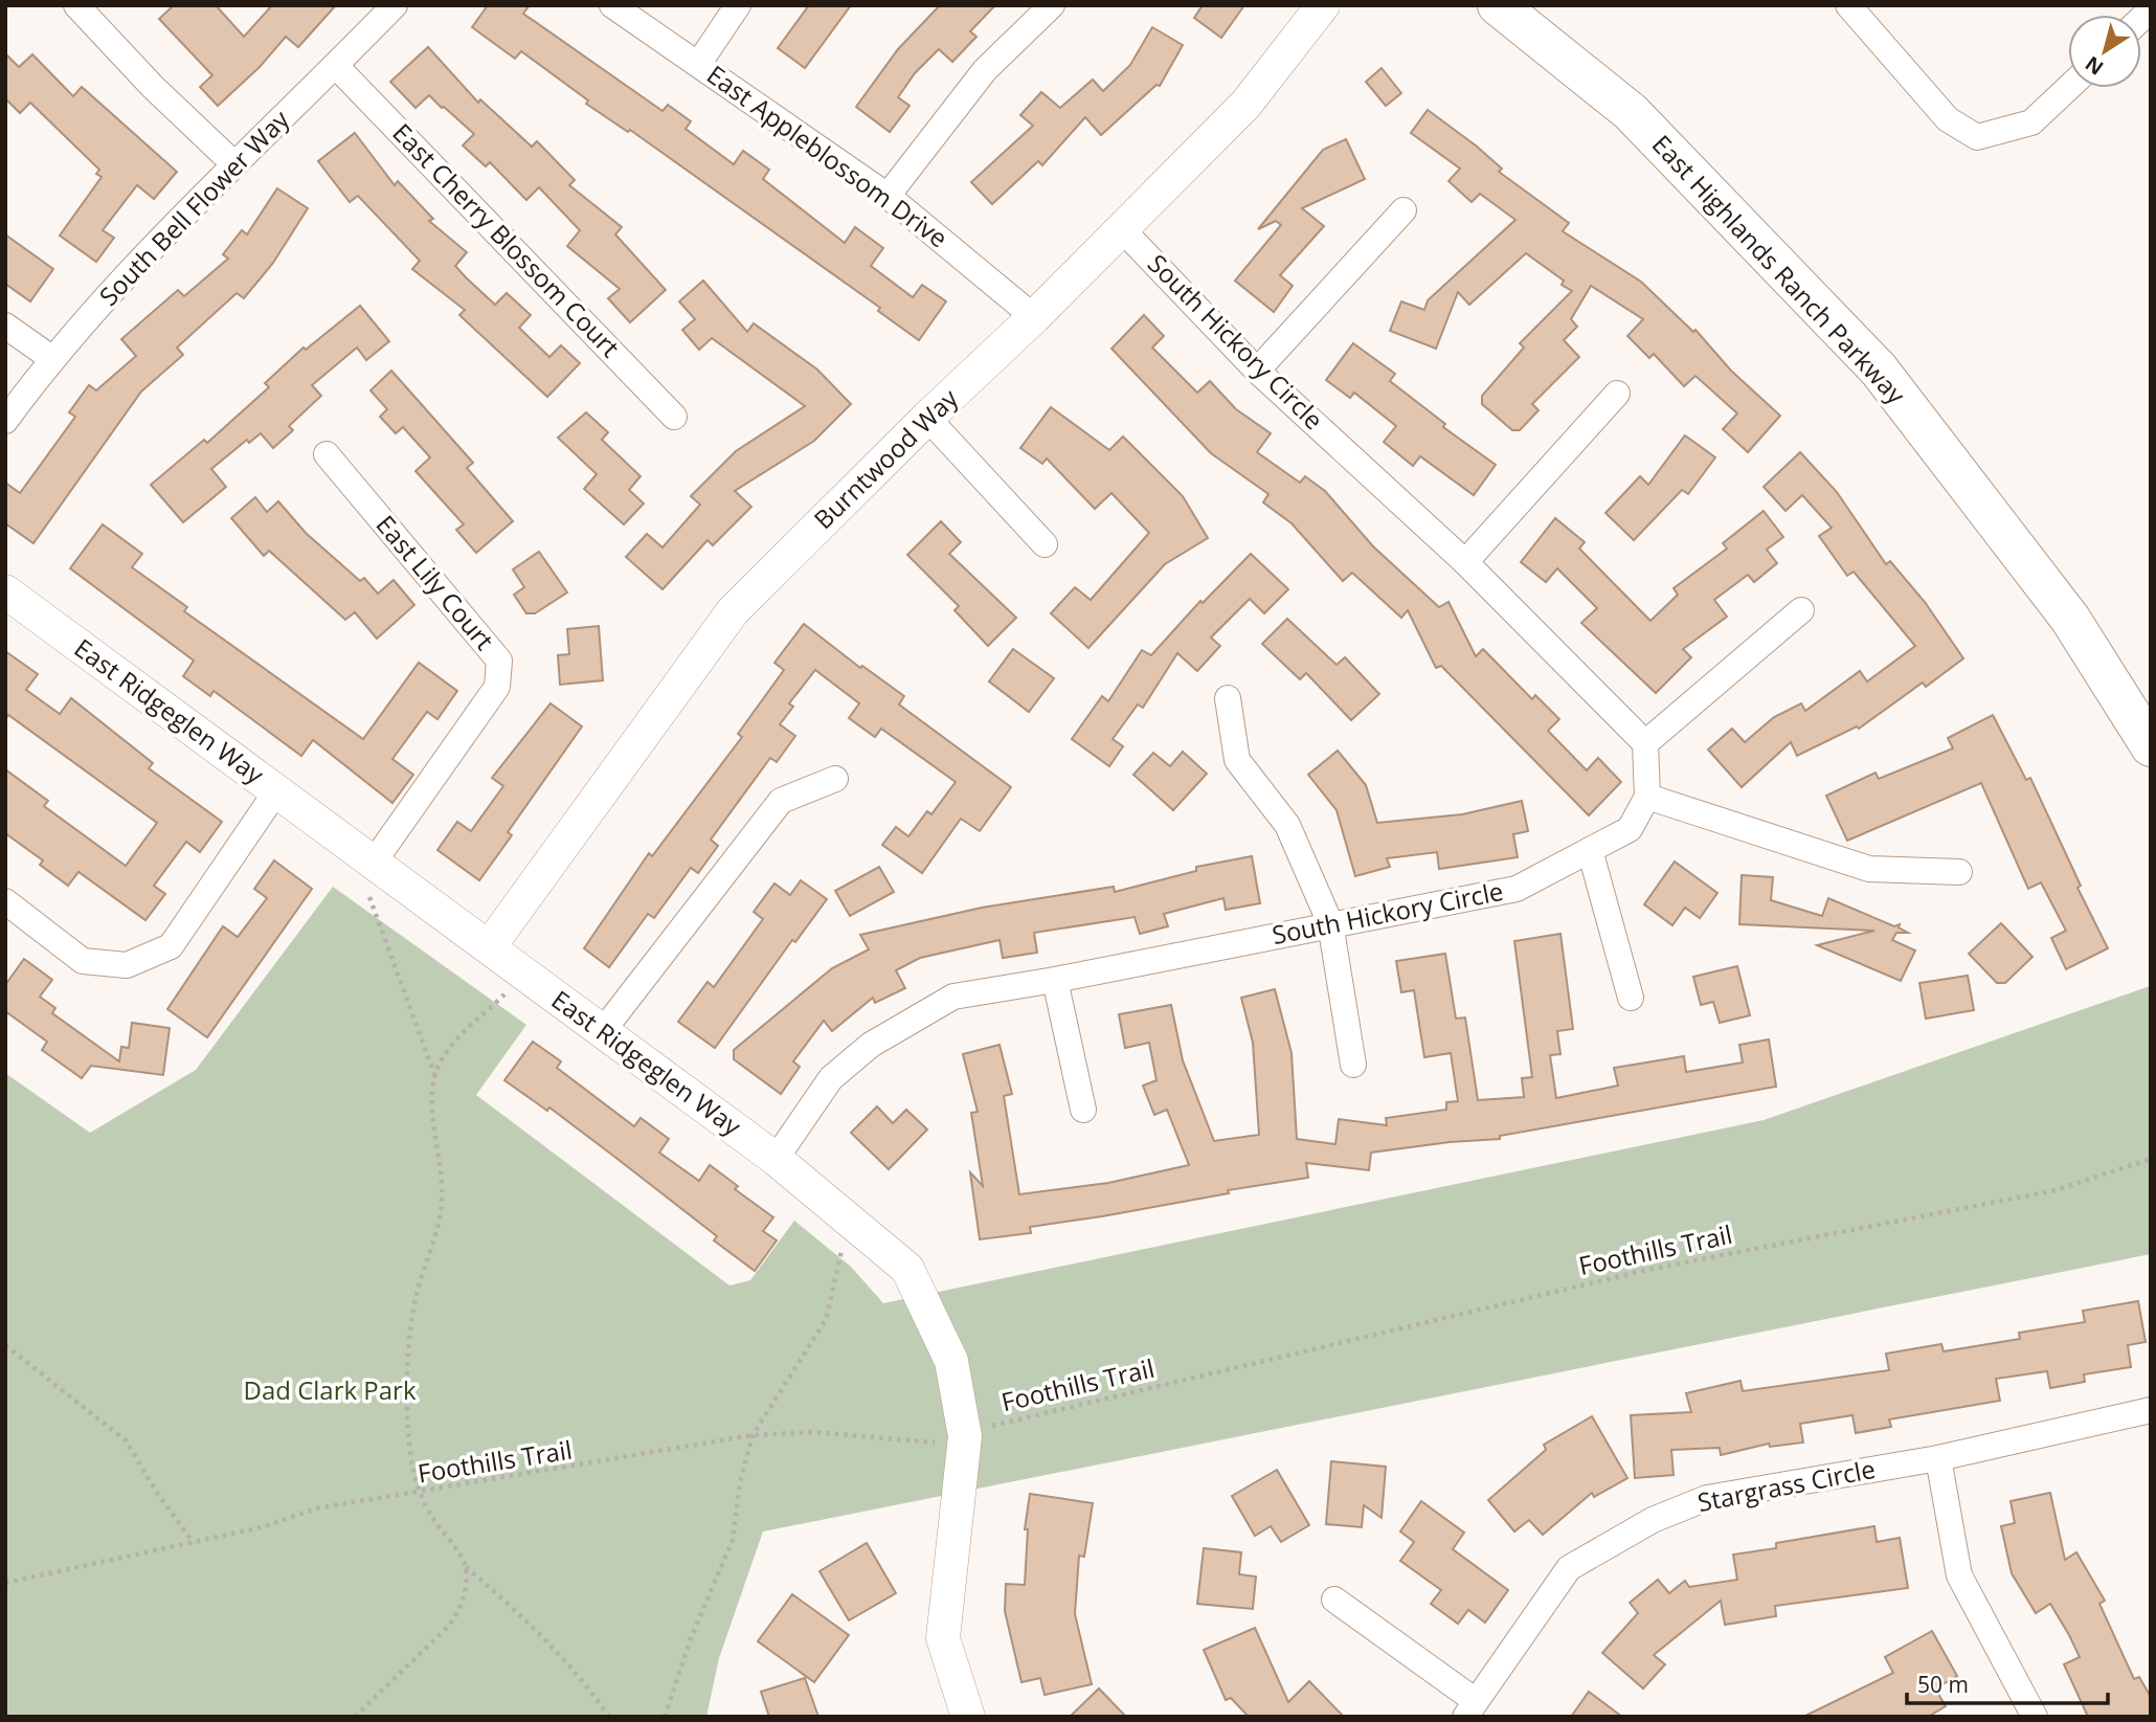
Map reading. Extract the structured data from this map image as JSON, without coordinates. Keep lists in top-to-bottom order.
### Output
{
  "streets": {
    "main road": ["East Highlands Ranch Parkway"],
    "street": [
      "East Appleblossom Drive",
      "South Bell Flower Way",
      "East Cherry Blossom Court",
      "South Hickory Circle",
      "Burntwood Way",
      "East Lily Court",
      "East Ridgeglen Way",
      "Stargrass Circle"
    ],
    "path": ["Foothills Trail"]
  },
  "crossings": [
    ["East Appleblossom Drive", "Burntwood Way"],
    ["South Bell Flower Way", "East Cherry Blossom Court"],
    ["South Hickory Circle", "Burntwood Way"],
    ["South Hickory Circle", "East Ridgeglen Way"],
    ["Burntwood Way", "East Ridgeglen Way"],
    ["East Lily Court", "East Ridgeglen Way"],
    ["East Ridgeglen Way", "Foothills Trail"]
  ],
  "parks": ["Dad Clark Park"],
  "scale_bar": "50 m",
  "north": "bottom left"
}
